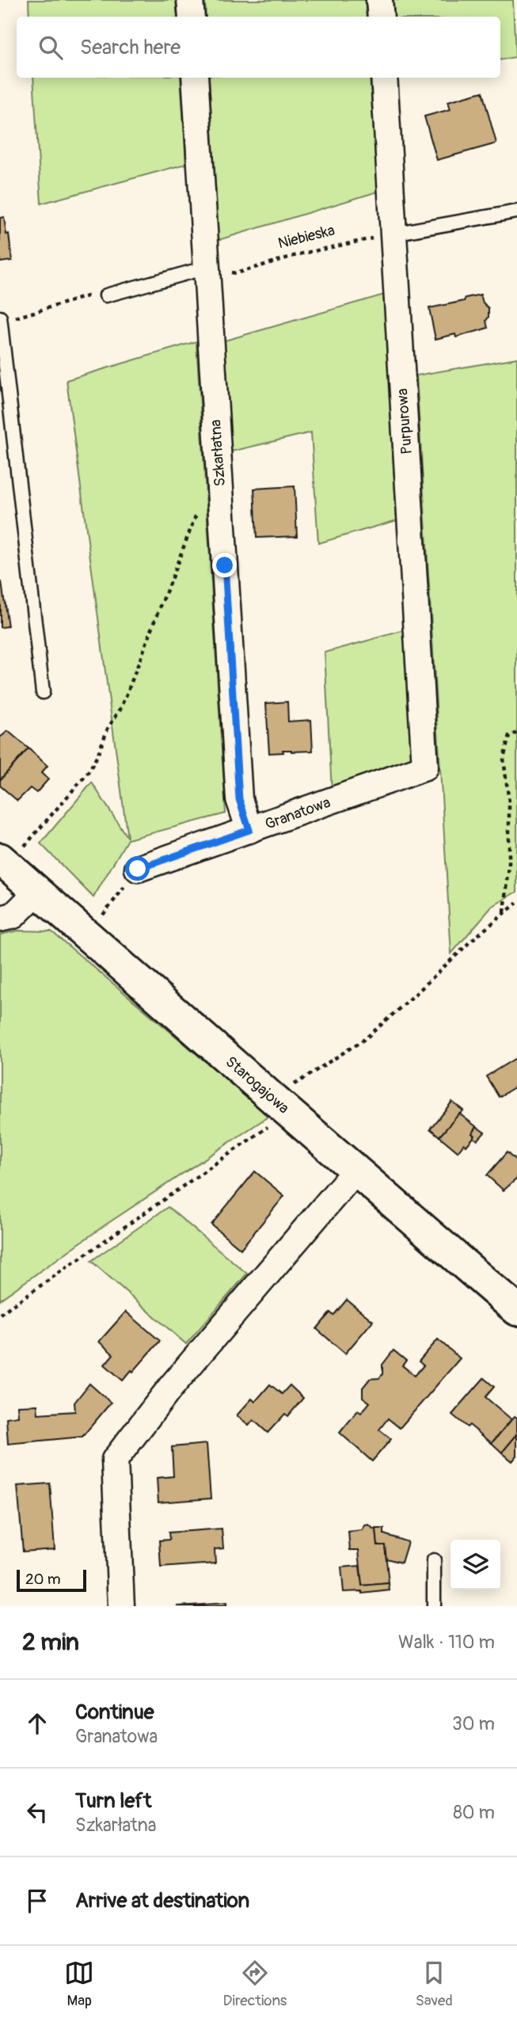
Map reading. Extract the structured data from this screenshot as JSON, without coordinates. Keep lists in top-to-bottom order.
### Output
{
  "streets": {
    "street": [
      "Purpurowa",
      "Szkarłatna",
      "Granatowa",
      "Starogajowa"
    ],
    "path": ["Niebieska"]
  },
  "crossings": [
    ["Niebieska", "Purpurowa"],
    ["Niebieska", "Szkarłatna"],
    ["Purpurowa", "Granatowa"],
    ["Szkarłatna", "Granatowa"]
  ],
  "scale_bar": "20 m",
  "page": {
    "search": "Search here",
    "scale": "20 m",
    "heading": ["2 min", "Walk · 110 m"],
    "list": [
      ["Continue", "Granatowa", "30 m"],
      ["Turn left", "Szkarłatna", "80 m"],
      "Arrive at destination"
    ],
    "nav": ["Map", "Directions", "Saved"]
  }
}
